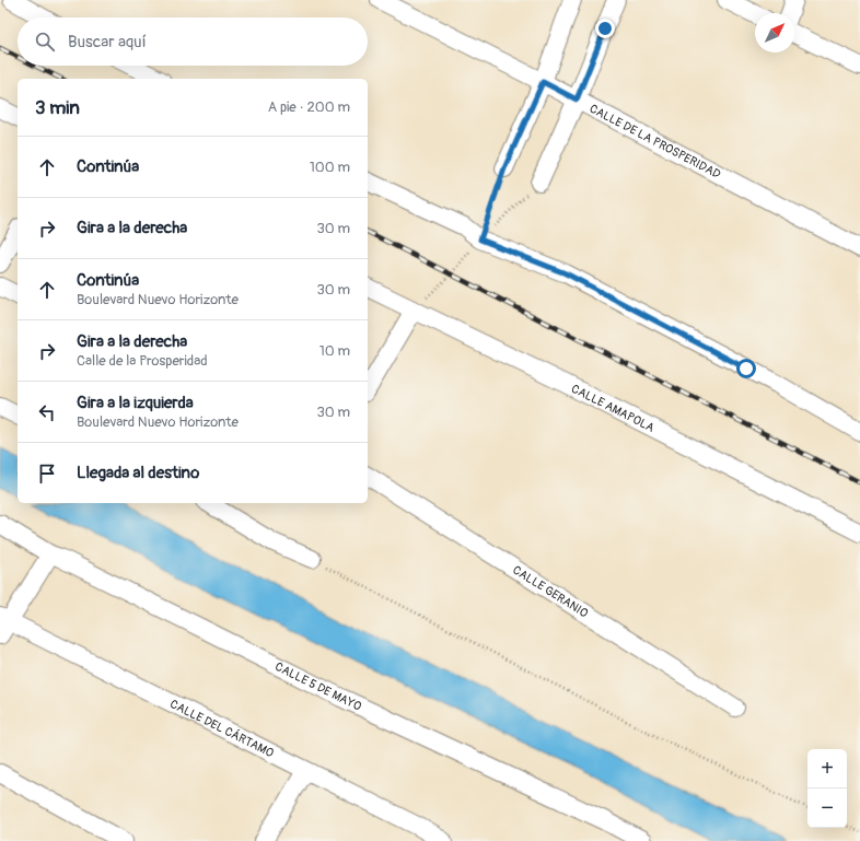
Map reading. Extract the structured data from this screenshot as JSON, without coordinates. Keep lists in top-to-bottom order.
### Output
{
  "streets": {
    "street": [
      "CALLE DE LA PROSPERIDAD",
      "CALLE AMAPOLA",
      "CALLE GERANIO",
      "CALLE 5 DE MAYO",
      "CALLE DEL CÁRTAMO"
    ]
  },
  "north": "top right",
  "page": {
    "search": "Buscar aquí",
    "heading": ["3 min", "A pie · 200 m"],
    "list": [
      ["Continúa", "100 m"],
      ["Gira a la derecha", "30 m"],
      ["Continúa", "Boulevard Nuevo Horizonte", "30 m"],
      ["Gira a la derecha", "Calle de la Prosperidad", "10 m"],
      ["Gira a la izquierda", "Boulevard Nuevo Horizonte", "30 m"],
      "Llegada al destino"
    ],
    "map_buttons": ["+", "−"]
  }
}
